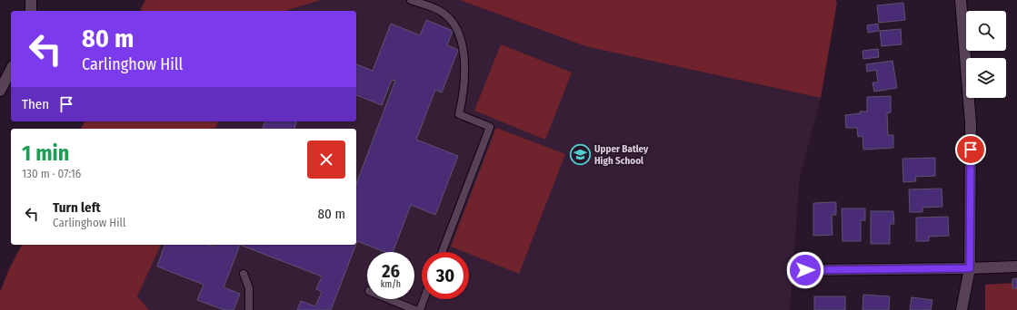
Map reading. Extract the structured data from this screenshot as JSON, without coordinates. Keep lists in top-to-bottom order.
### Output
{
  "places": {
    "school or university": ["Upper Batley High School"]
  },
  "page": {
    "turn": ["80 m", "Carlinghow Hill"],
    "then": "Then",
    "heading": ["1 min", "130 m · 07:16"],
    "list": [
      {
        "name": "Turn left",
        "note": "Carlinghow Hill",
        "value": "80 m"
      }
    ],
    "speed": "26 km/h",
    "limit": "30"
  }
}
